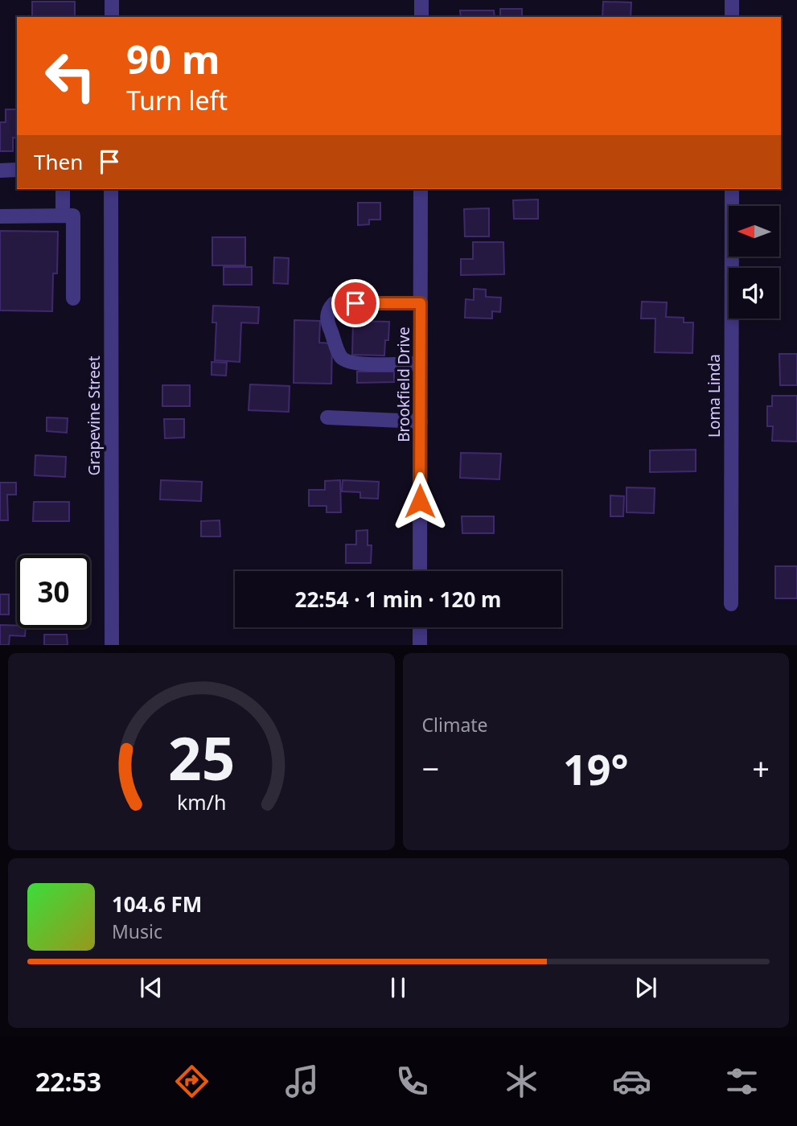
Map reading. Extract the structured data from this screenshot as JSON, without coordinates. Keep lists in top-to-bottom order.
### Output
{
  "streets": {
    "street": ["Brookfield Drive", "Loma Linda", "Grapevine Street"]
  },
  "north": "left",
  "page": {
    "turn": ["90 m", "Turn left"],
    "then": "Then",
    "limit": "30",
    "trip": "22:54 · 1 min · 120 m",
    "tile": "Climate",
    "heat": ["−", "19°", "+"],
    "song": ["104.6 FM", "Music"],
    "tabs": "22:53",
    "gauge": ["25", "km/h"]
  }
}
